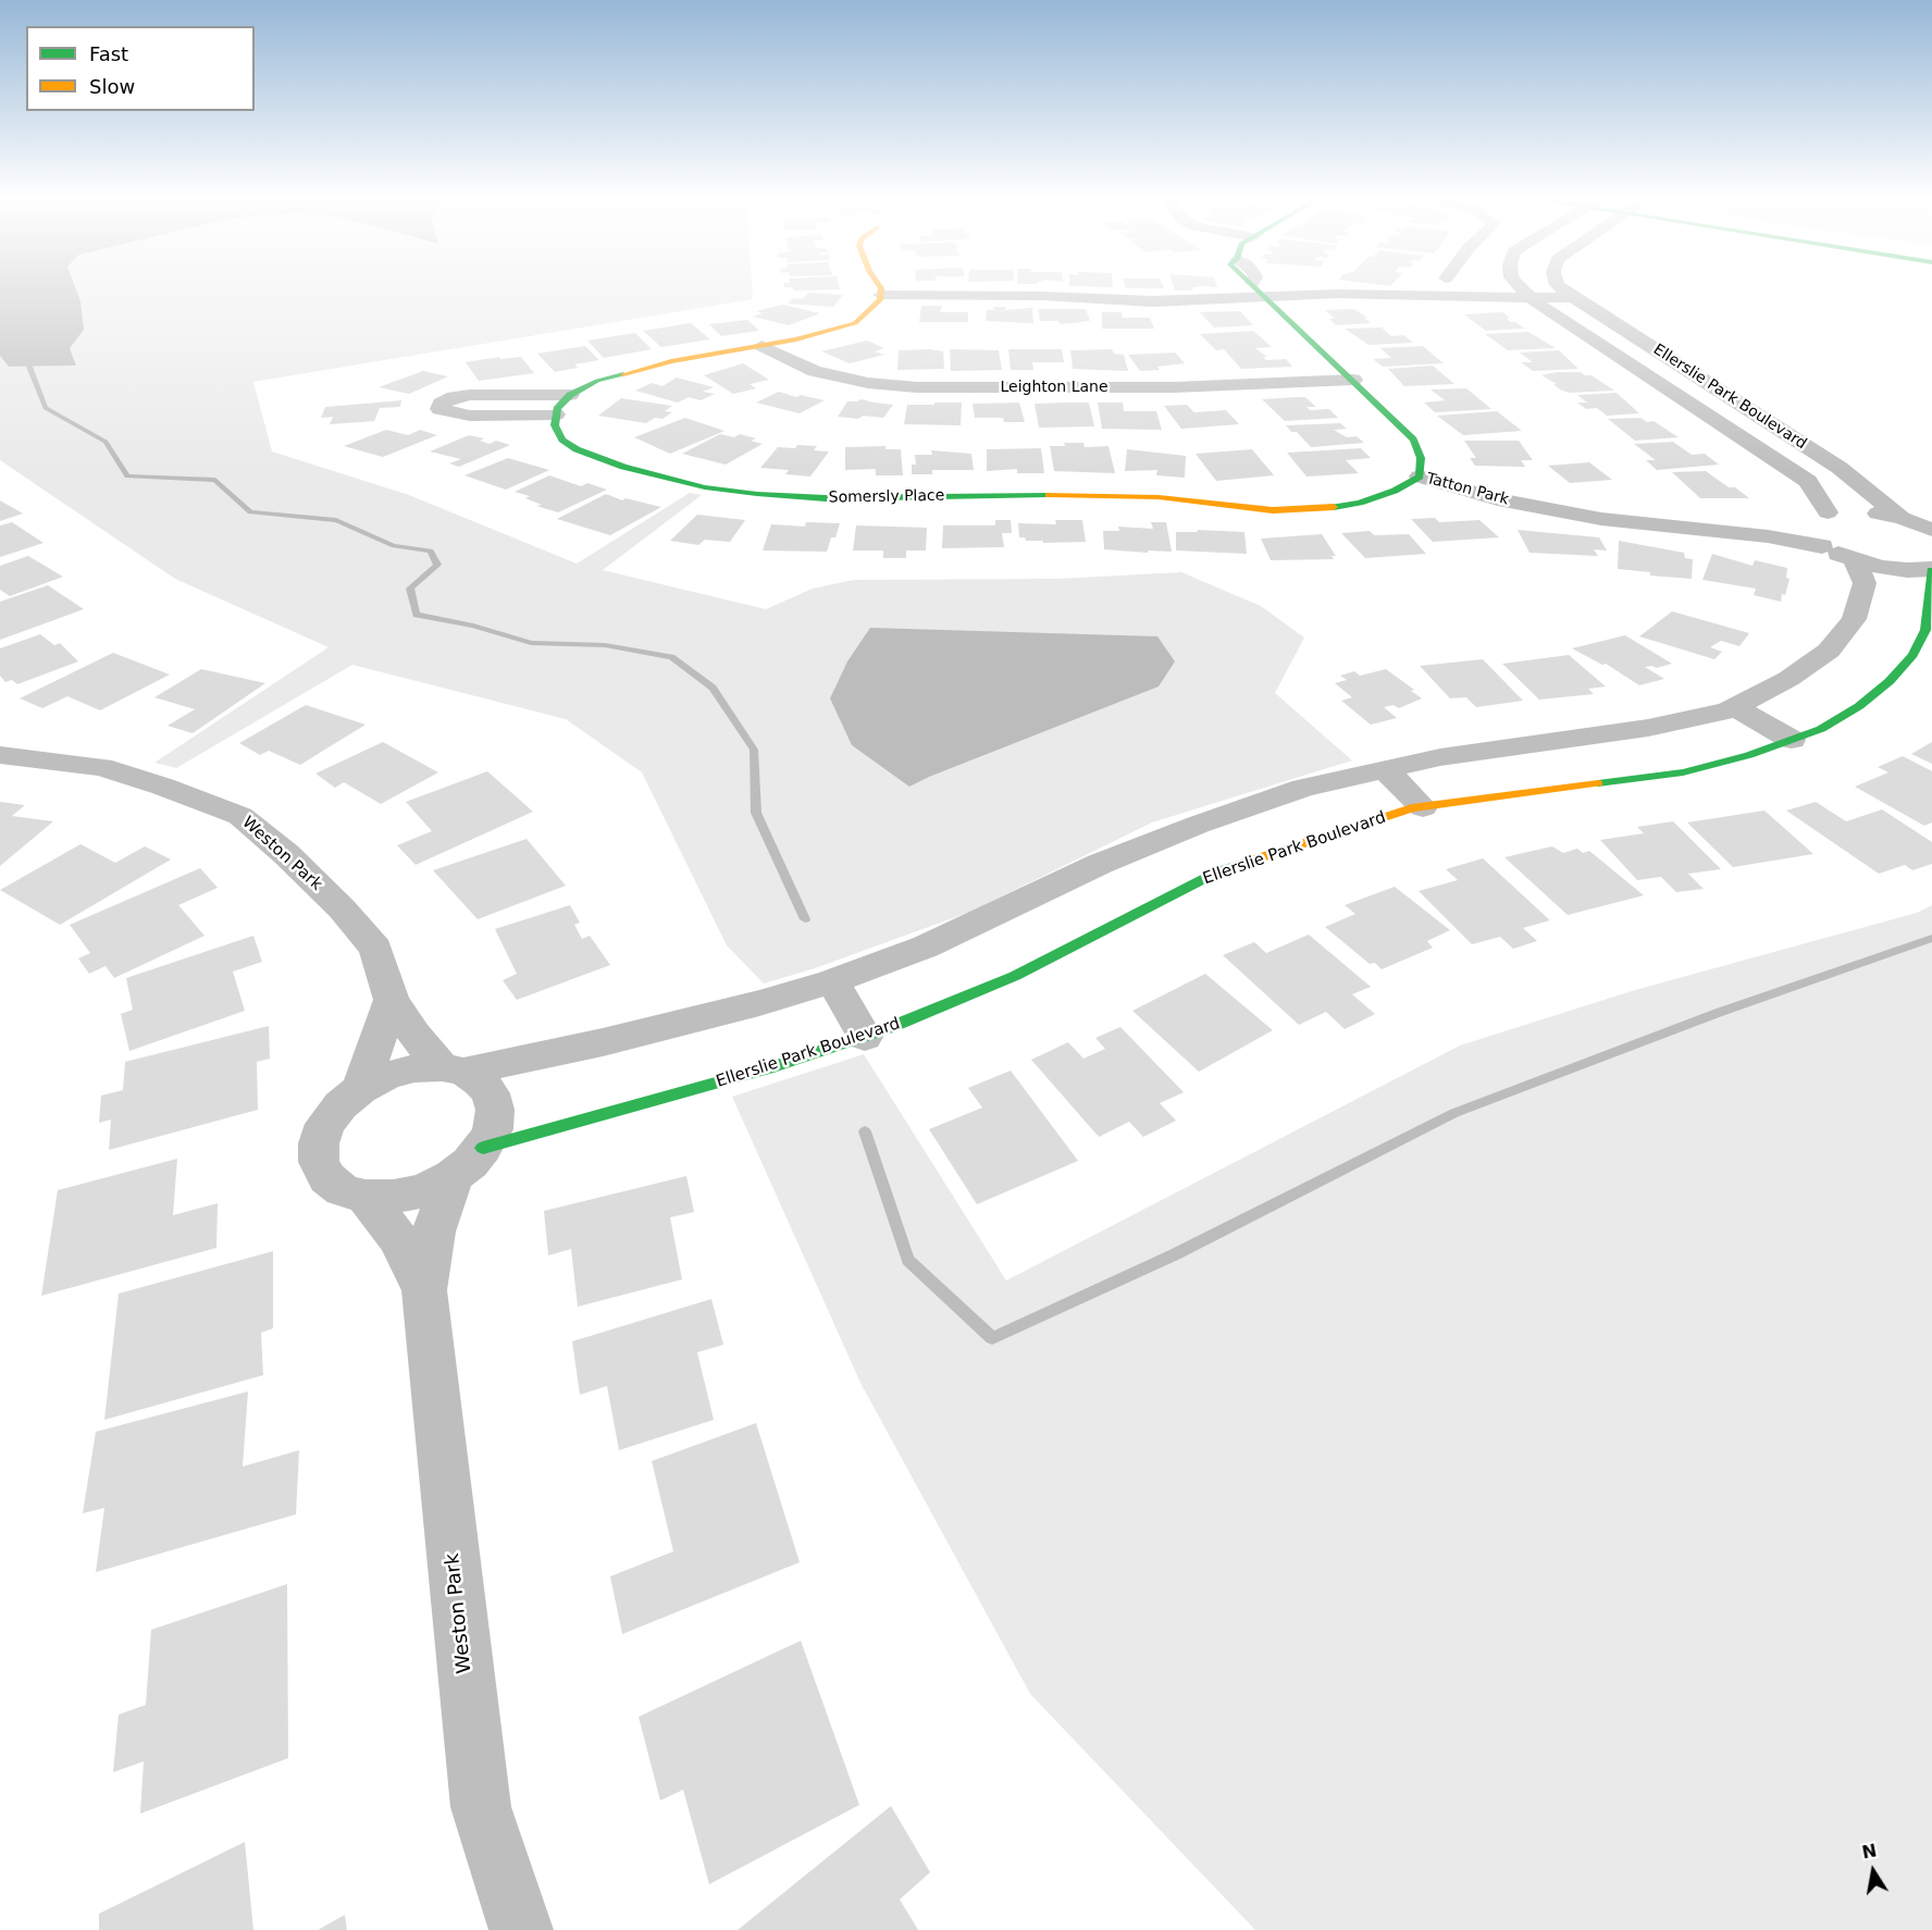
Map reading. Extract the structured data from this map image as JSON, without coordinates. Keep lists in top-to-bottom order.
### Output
{
  "streets": {
    "main road": ["Ellerslie Park Boulevard", "Somersly Place"],
    "street": ["Leighton Lane", "Tatton Park", "Weston Park"]
  },
  "crossings": [
    ["Ellerslie Park Boulevard", "Tatton Park"],
    ["Ellerslie Park Boulevard", "Weston Park"],
    ["Tatton Park", "Somersly Place"]
  ],
  "legend": ["Fast", "Slow"],
  "north": "top"
}
